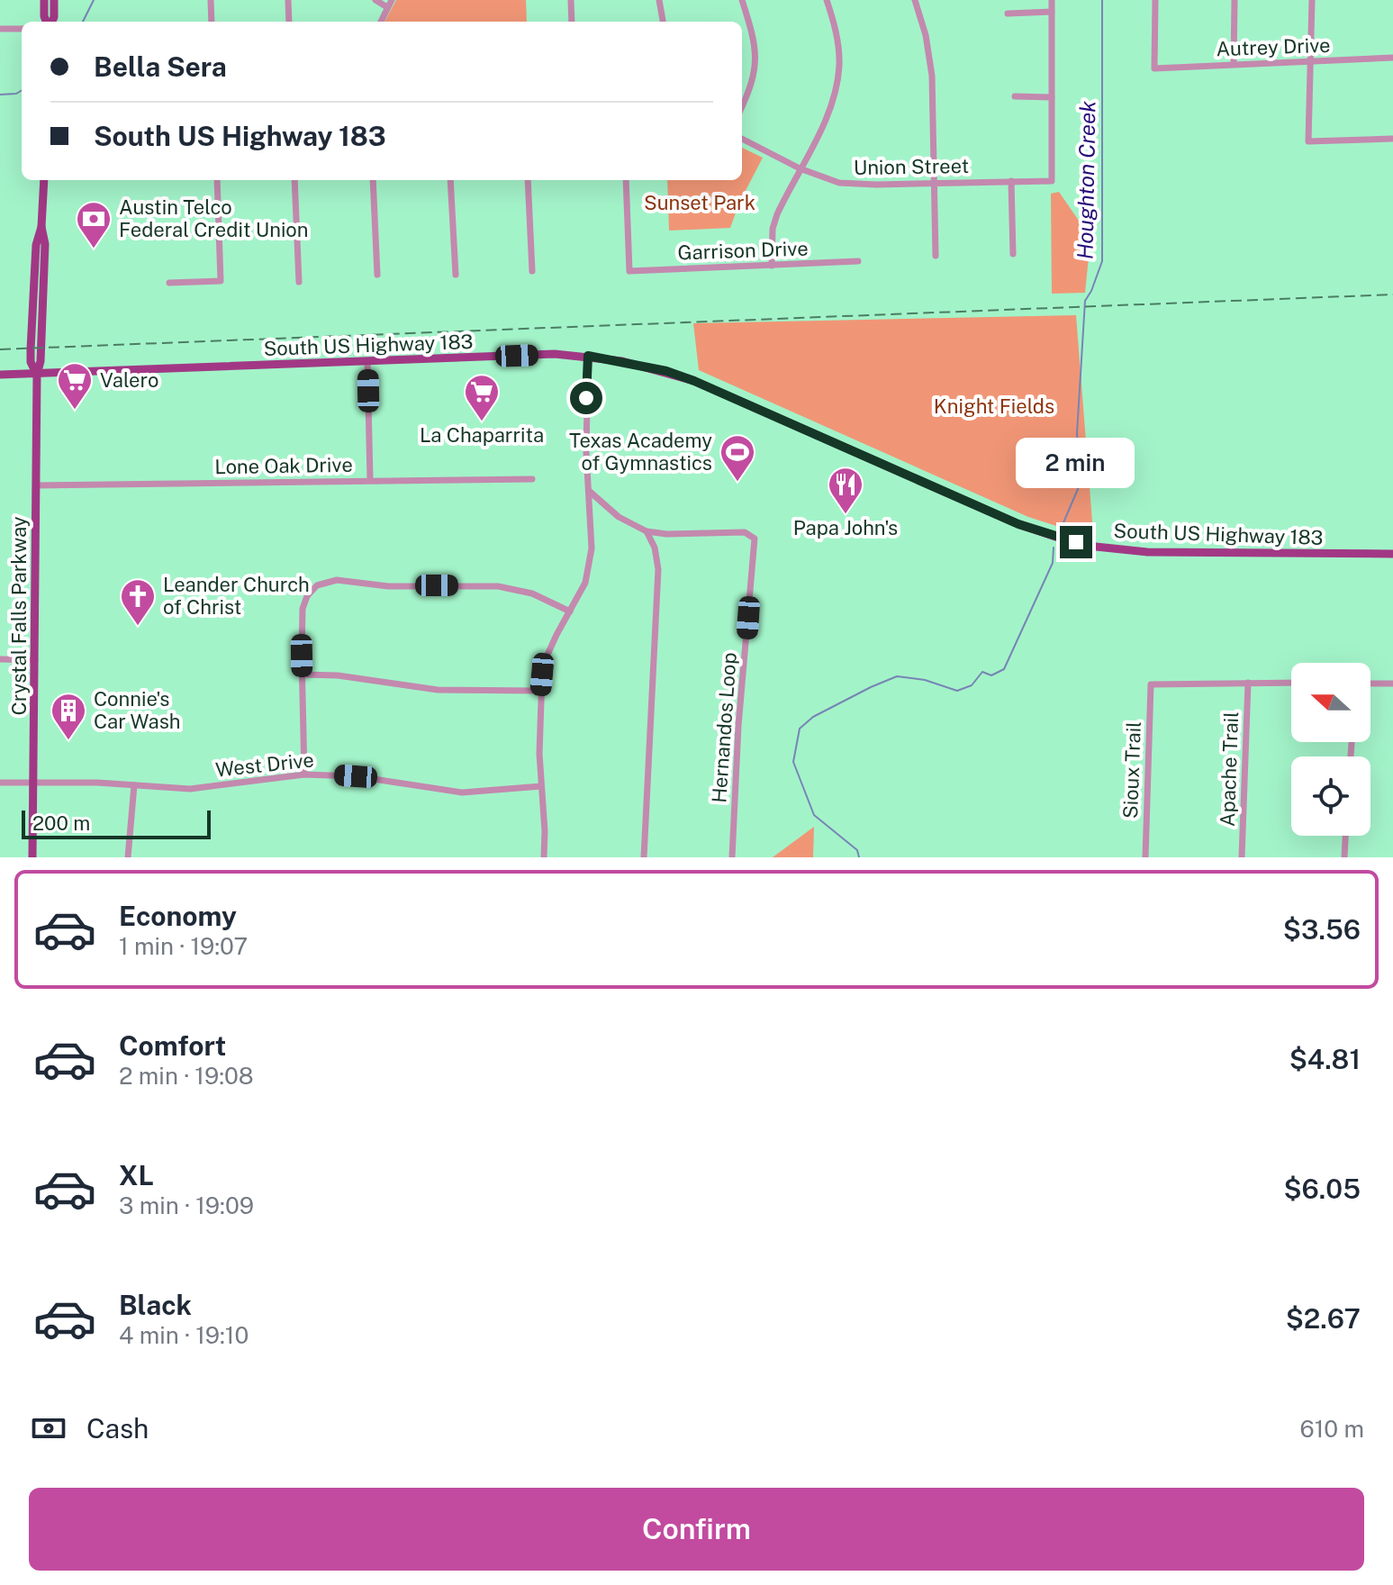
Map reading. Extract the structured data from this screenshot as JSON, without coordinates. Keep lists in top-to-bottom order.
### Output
{
  "streets": {
    "main road": ["South US Highway 183", "Crystal Falls Parkway"],
    "street": [
      "Autrey Drive",
      "Union Street",
      "Garrison Drive",
      "Lone Oak Drive",
      "Hernandos Loop",
      "West Drive",
      "Apache Trail",
      "Sioux Trail"
    ]
  },
  "crossings": [
    ["South US Highway 183", "Crystal Falls Parkway"],
    ["Lone Oak Drive", "Crystal Falls Parkway"],
    ["Crystal Falls Parkway", "West Drive"],
    ["Apache Trail", "Sioux Trail"]
  ],
  "water": ["Houghton Creek"],
  "parks": ["Sunset Park", "Knight Fields"],
  "places": {
    "bank": ["Austin Telco Federal Credit Union"],
    "supermarket": ["Valero", "La Chaparrita"],
    "sports": ["Texas Academy of Gymnastics"],
    "restaurant": ["Papa John's"],
    "church": ["Leander Church of Christ"],
    "building": ["Connie's Car Wash"]
  },
  "scale_bar": "200 m",
  "north": "left",
  "page": {
    "banner": ["Bella Sera", "South US Highway 183"],
    "bubble": "2 min",
    "scale": "200 m",
    "list": [
      {
        "name": "Economy",
        "note": "1 min · 19:07",
        "value": "$3.56"
      },
      {
        "name": "Comfort",
        "note": "2 min · 19:08",
        "value": "$4.81"
      },
      {
        "name": "XL",
        "note": "3 min · 19:09",
        "value": "$6.05"
      },
      {
        "name": "Black",
        "note": "4 min · 19:10",
        "value": "$2.67"
      }
    ],
    "pay": ["Cash", "610 m"],
    "buttons": "Confirm"
  }
}
